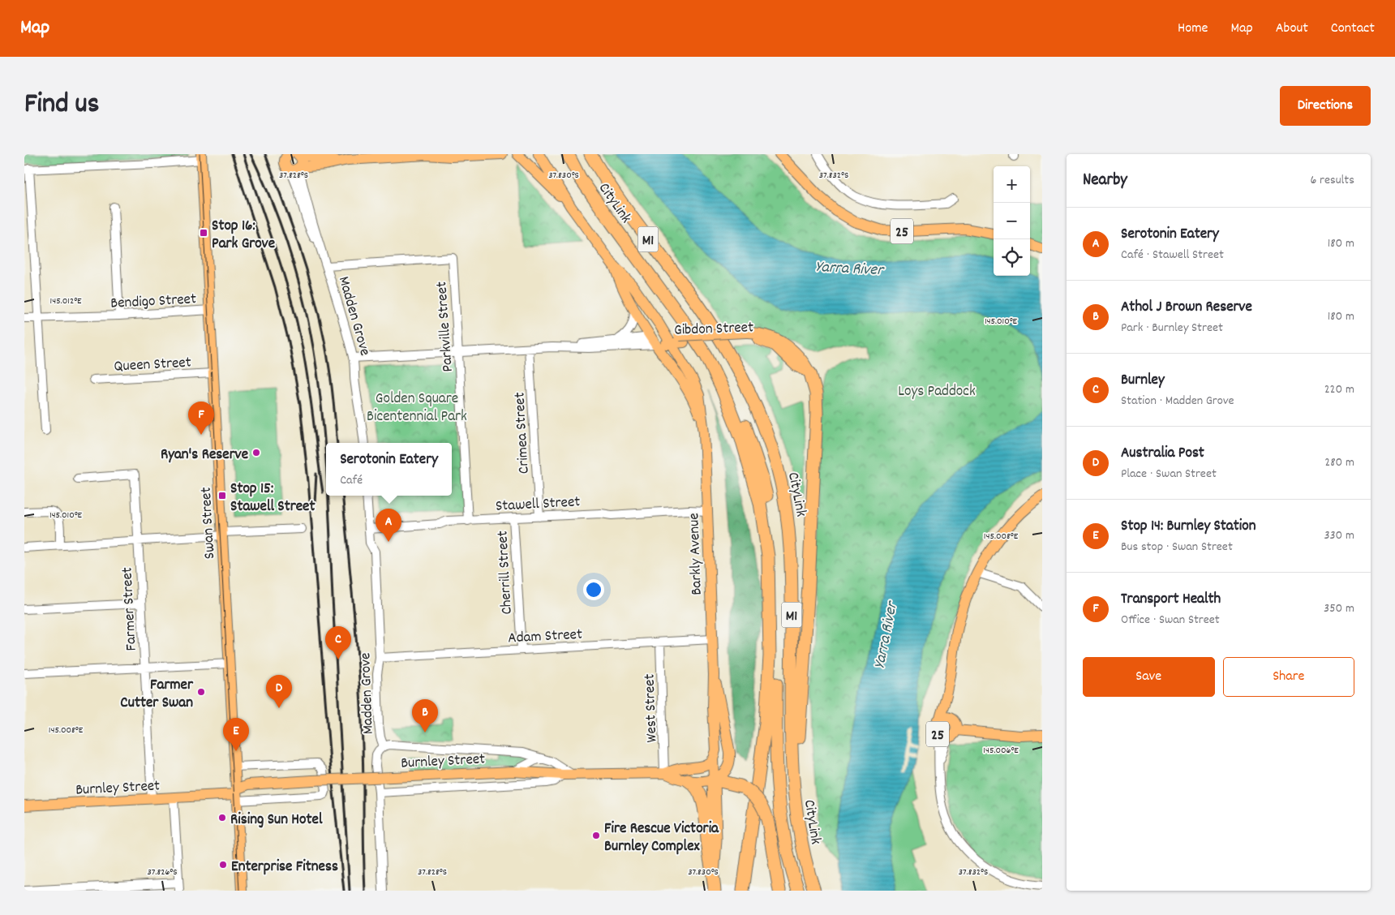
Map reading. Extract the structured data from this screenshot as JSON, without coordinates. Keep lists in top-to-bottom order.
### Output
{
  "streets": {
    "highway": ["CityLink", "M1"],
    "main road": [
      "25",
      "Madden Grove",
      "Gibdon Street",
      "Swan Street",
      "Barkly Avenue",
      "Burnley Street"
    ],
    "street": [
      "Bendigo Street",
      "Parkville Street",
      "Queen Street",
      "Crimea Street",
      "Stawell Street",
      "Cherrill Street",
      "Farmer Street",
      "Adam Street",
      "West Street"
    ]
  },
  "crossings": [
    ["CityLink", "M1"],
    ["Bendigo Street", "Swan Street"],
    ["Madden Grove", "Parkville Street"],
    ["Madden Grove", "Gibdon Street"],
    ["Madden Grove", "Stawell Street"],
    ["Madden Grove", "Adam Street"],
    ["Madden Grove", "Burnley Street"],
    ["Parkville Street", "Gibdon Street"],
    ["Parkville Street", "Stawell Street"],
    ["Gibdon Street", "Crimea Street"],
    ["Gibdon Street", "Barkly Avenue"],
    ["Queen Street", "Swan Street"],
    ["Crimea Street", "Stawell Street"],
    ["Stawell Street", "Barkly Avenue"],
    ["Stawell Street", "Cherrill Street"],
    ["Swan Street", "Burnley Street"],
    ["Barkly Avenue", "Adam Street"],
    ["Barkly Avenue", "Burnley Street"],
    ["Cherrill Street", "Adam Street"],
    ["Farmer Street", "Burnley Street"],
    ["Adam Street", "West Street"],
    ["West Street", "Burnley Street"]
  ],
  "water": ["Yarra River"],
  "parks": ["Loys Paddock", "Golden Square Bicentennial Park"],
  "places": {
    "transit": ["Stop 16: Park Grove", "Stop 15: Stawell Street"],
    "other": [
      "Ryan's Reserve",
      "Farmer Cutter Swan",
      "Rising Sun Hotel",
      "Fire Rescue Victoria Burnley Complex",
      "Enterprise Fitness"
    ]
  },
  "page": {
    "header": "Map",
    "nav": [
      "Home",
      "Map",
      "About",
      "Contact"
    ],
    "title": "Find us",
    "buttons": [
      "Directions",
      ["Save", "Share"]
    ],
    "heading": ["Nearby", "6 results"],
    "map_buttons": ["+", "−"],
    "list": [
      {
        "mark": "A",
        "name": "Serotonin Eatery",
        "note": "Café · Stawell Street",
        "value": "180 m"
      },
      {
        "mark": "B",
        "name": "Athol J Brown Reserve",
        "note": "Park · Burnley Street",
        "value": "180 m"
      },
      {
        "mark": "C",
        "name": "Burnley",
        "note": "Station · Madden Grove",
        "value": "220 m"
      },
      {
        "mark": "D",
        "name": "Australia Post",
        "note": "Place · Swan Street",
        "value": "280 m"
      },
      {
        "mark": "E",
        "name": "Stop 14: Burnley Station",
        "note": "Bus stop · Swan Street",
        "value": "330 m"
      },
      {
        "mark": "F",
        "name": "Transport Health",
        "note": "Office · Swan Street",
        "value": "350 m"
      }
    ],
    "pins": [
      "F",
      "A",
      "C",
      "D",
      "B",
      "E"
    ],
    "popup": ["Serotonin Eatery", "Café"]
  },
  "coordinates": [
    "37.828°S",
    "37.830°S",
    "37.832°S",
    "145.012°E",
    "145.010°E",
    "145.008°E",
    "145.006°E",
    "37.826°S"
  ]
}
